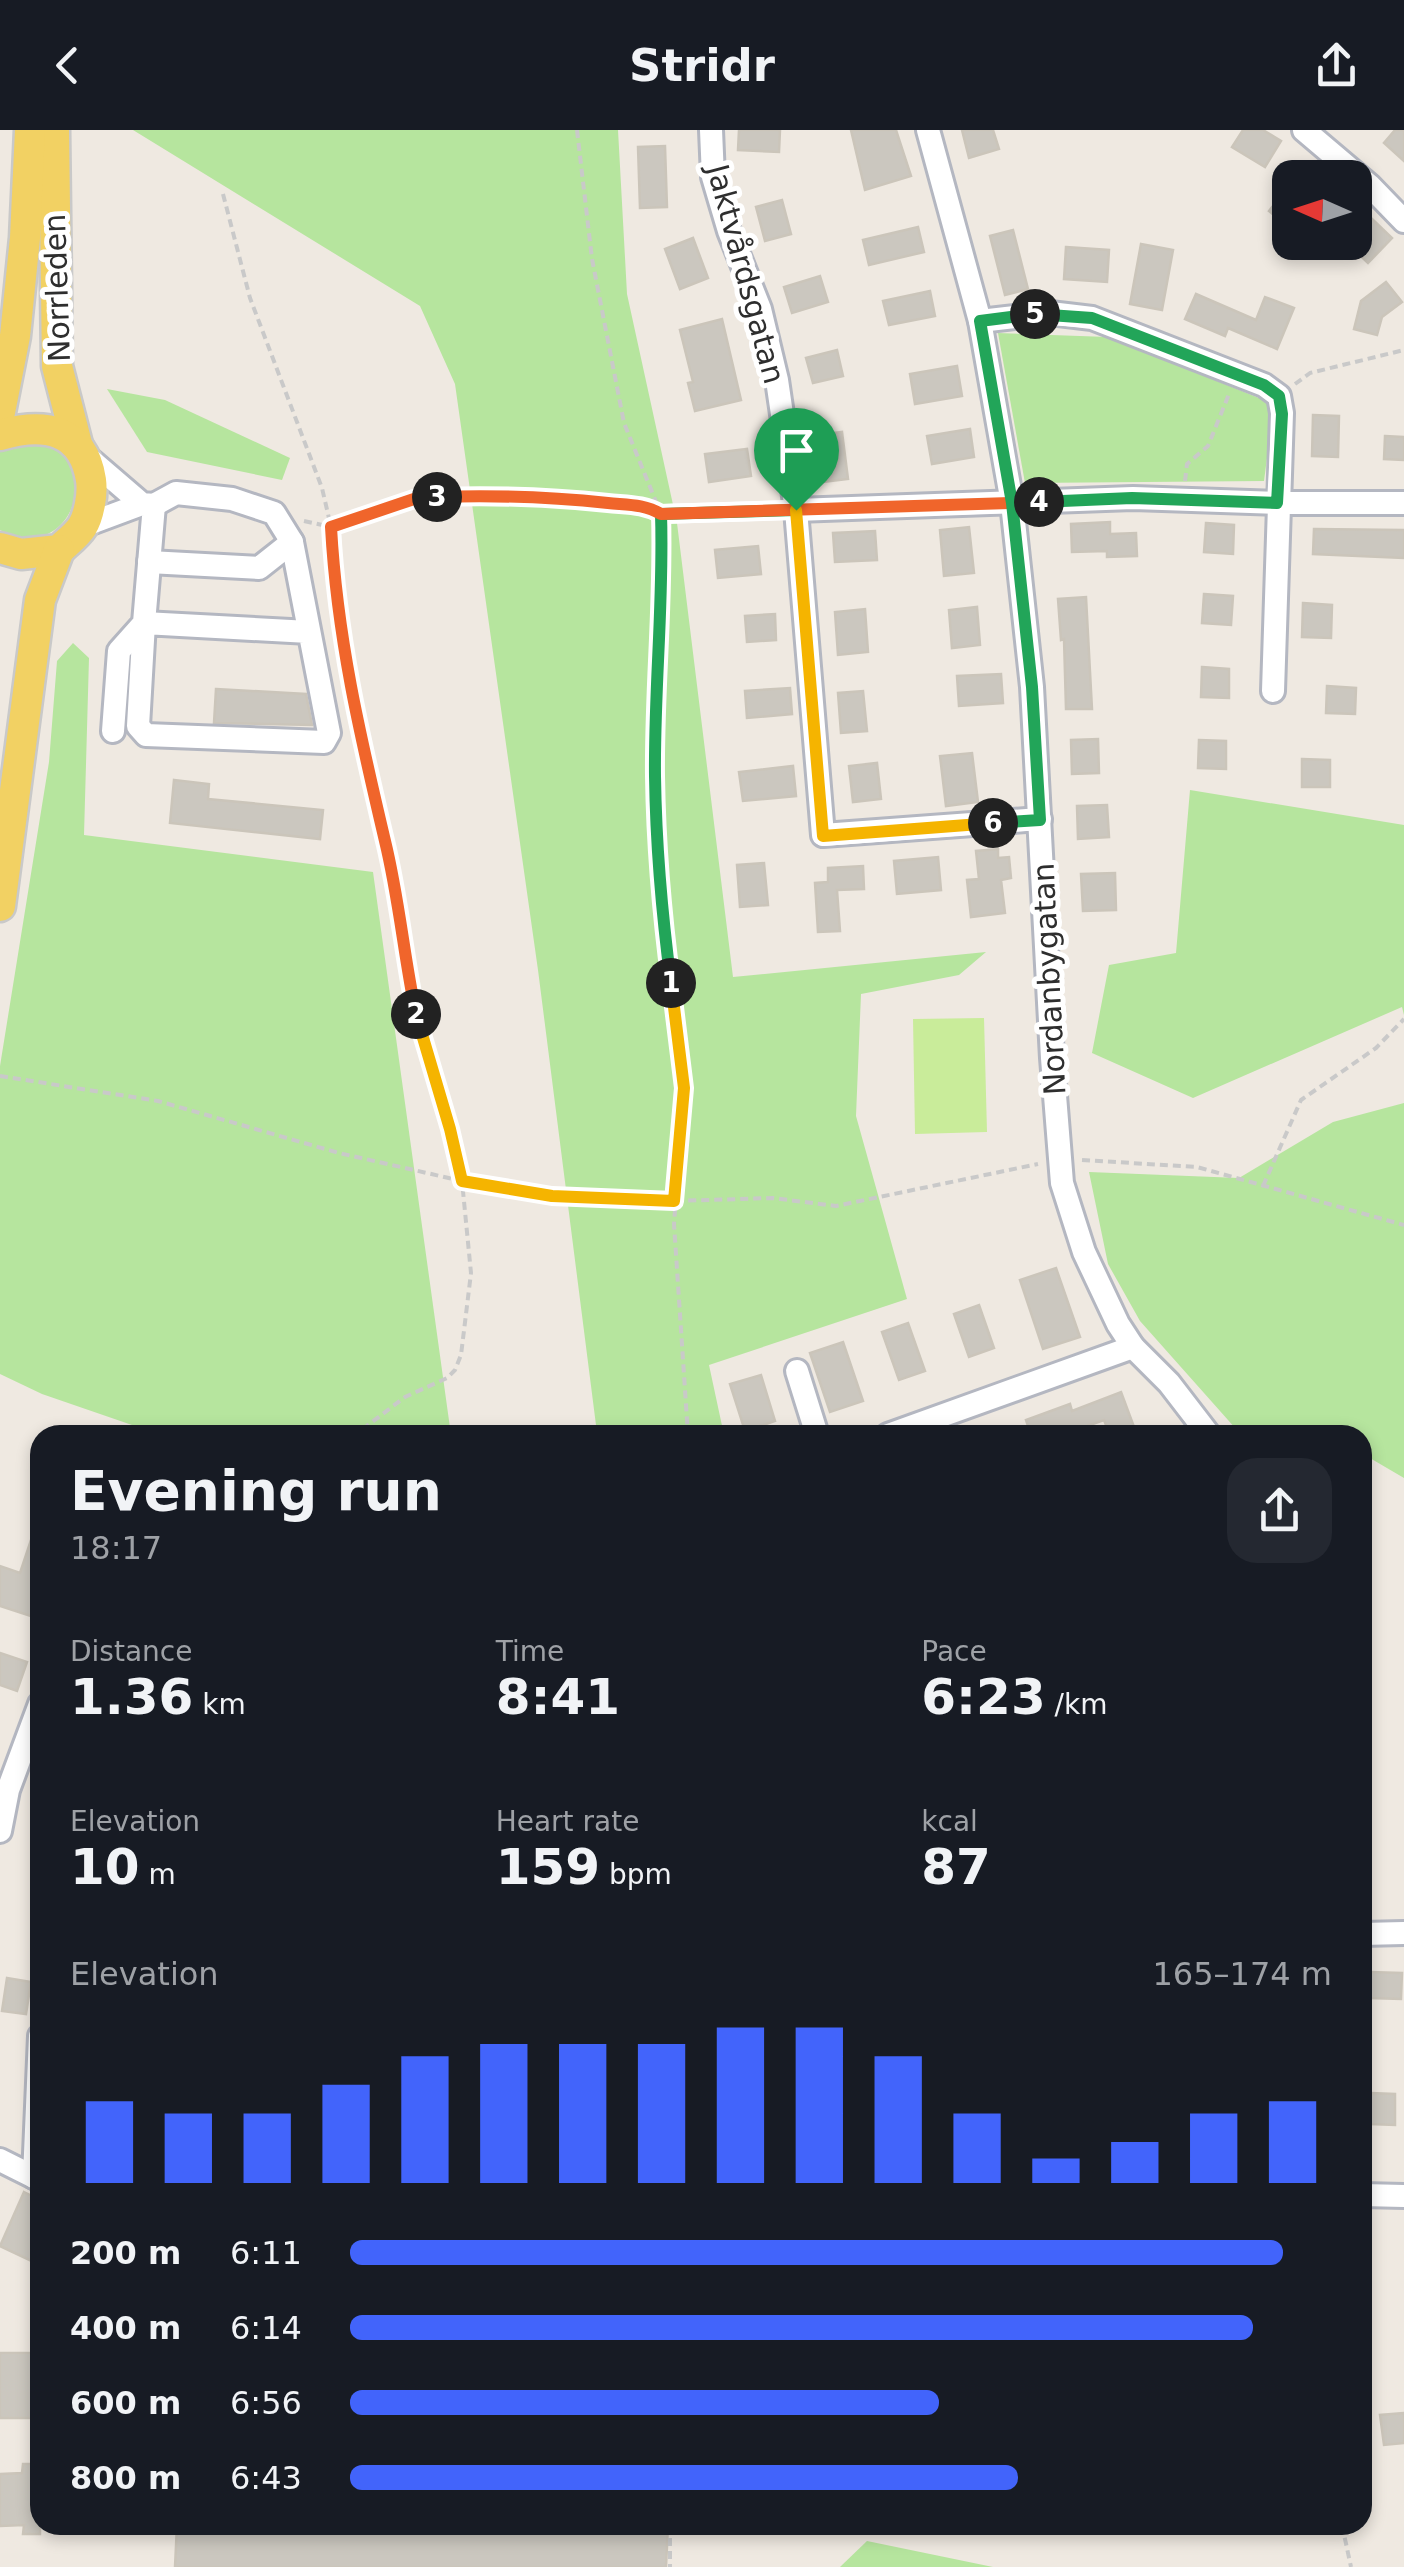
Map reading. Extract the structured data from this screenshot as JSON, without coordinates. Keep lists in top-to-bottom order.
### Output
{
  "streets": {
    "main road": ["Norrleden"],
    "street": ["Jaktvårdsgatan", "Nordanbygatan"]
  },
  "crossings": [
    ["Jaktvårdsgatan", "Nordanbygatan"]
  ],
  "north": "left",
  "page": {
    "header": "Stridr",
    "pins": [
      "5",
      "3",
      "4",
      "6",
      "1",
      "2"
    ],
    "heading": ["Evening run", "18:17"],
    "stats": [
      ["Distance", "1.36 km"],
      ["Time", "8:41"],
      ["Pace", "6:23 /km"],
      ["Elevation", "10 m"],
      ["Heart rate", "159 bpm"],
      ["kcal", "87"]
    ],
    "chart": ["Elevation", "165–174 m"],
    "list": [
      {
        "name": "200 m",
        "note": "6:11"
      },
      {
        "name": "400 m",
        "note": "6:14"
      },
      {
        "name": "600 m",
        "note": "6:56"
      },
      {
        "name": "800 m",
        "note": "6:43"
      }
    ]
  }
}
